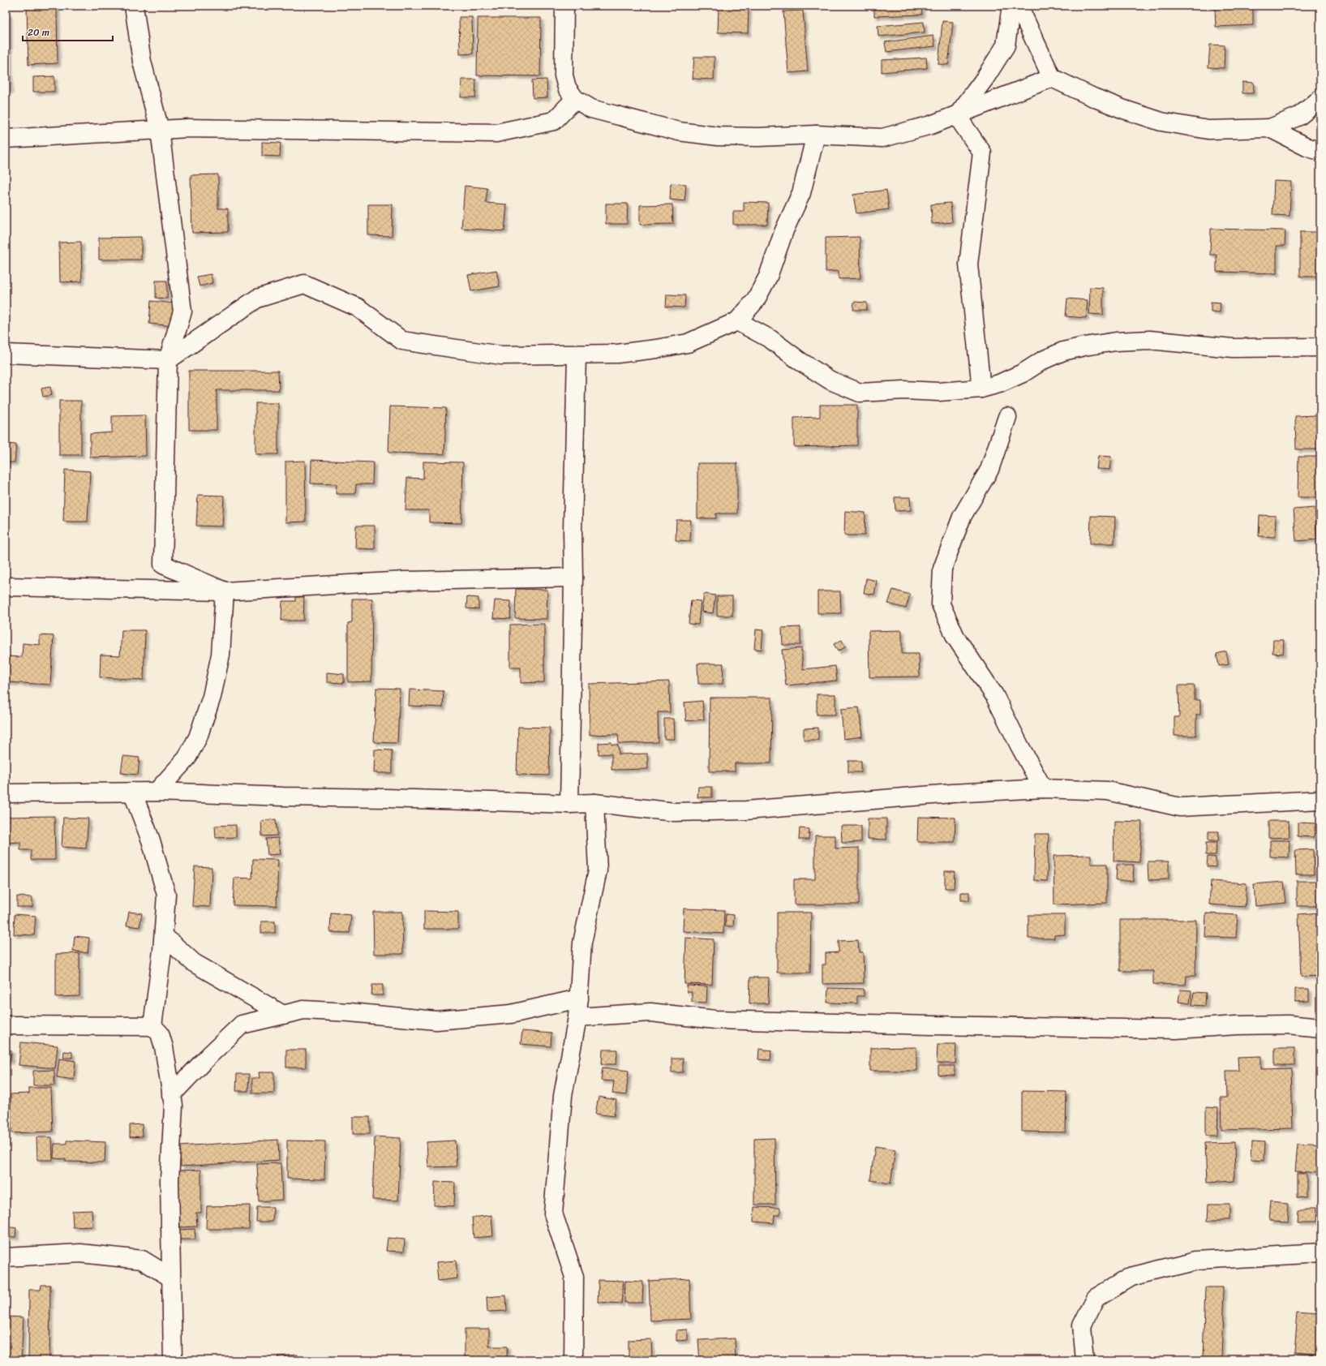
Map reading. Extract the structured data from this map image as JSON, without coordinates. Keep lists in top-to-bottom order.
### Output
{
  "scale_bar": "20 m"
}
